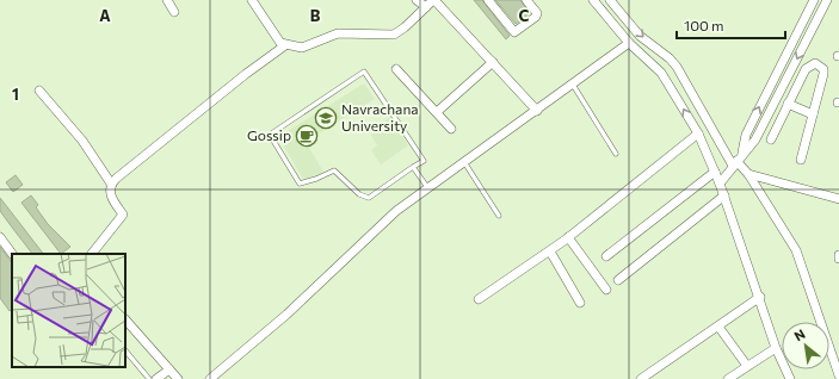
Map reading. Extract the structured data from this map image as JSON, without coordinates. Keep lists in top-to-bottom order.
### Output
{
  "places": {
    "school or university": ["Navrachana University"],
    "cafe": ["Gossip"]
  },
  "scale_bar": "100 m",
  "north": "top left",
  "grid": {
    "columns": ["A", "B", "C"],
    "rows": ["1"]
  }
}
